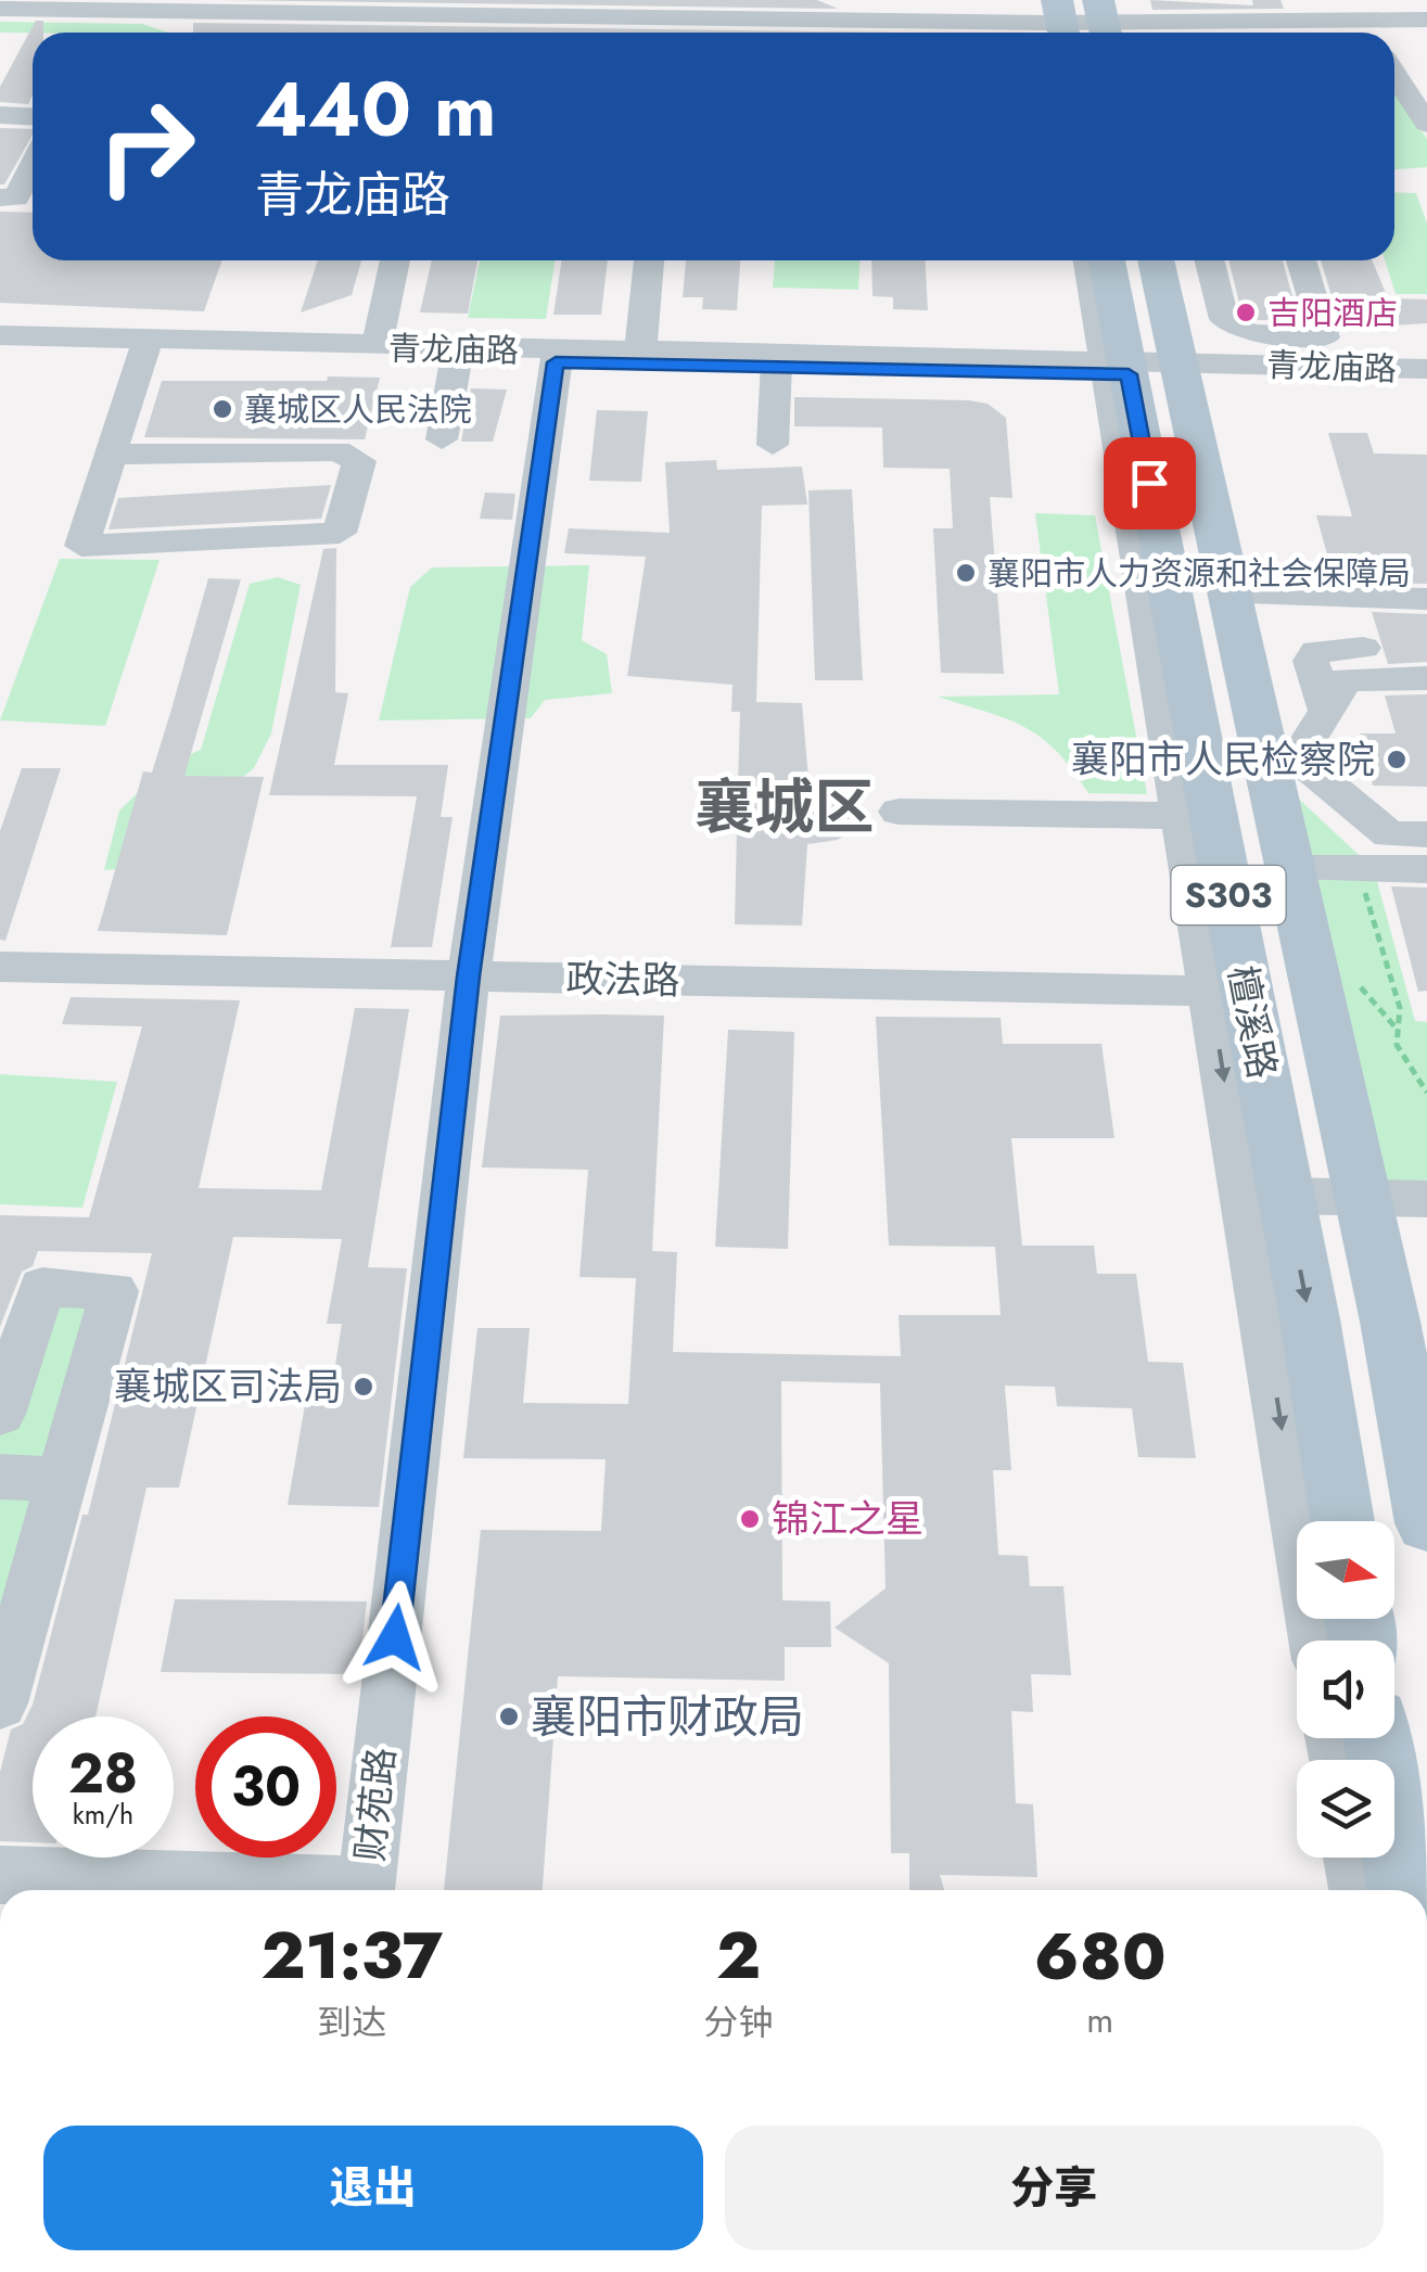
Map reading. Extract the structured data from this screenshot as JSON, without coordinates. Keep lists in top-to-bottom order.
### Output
{
  "streets": {
    "main road": ["S303", "檀溪路"],
    "street": ["青龙庙路", "政法路", "财苑路"]
  },
  "crossings": [
    ["青龙庙路", "檀溪路"],
    ["青龙庙路", "财苑路"],
    ["政法路", "檀溪路"],
    ["政法路", "财苑路"]
  ],
  "districts": ["襄城区"],
  "places": [
    "吉阳酒店",
    "襄城区人民法院",
    "襄阳市人力资源和社会保障局",
    "襄阳市人民检察院",
    "襄城区司法局",
    "锦江之星",
    "襄阳市财政局"
  ],
  "north": "right",
  "page": {
    "turn": ["440 m", "青龙庙路"],
    "speed": "28 km/h",
    "limit": "30",
    "eta": [
      "21:37",
      "到达",
      "2",
      "分钟",
      "680",
      "m"
    ],
    "buttons": ["退出", "分享"]
  }
}
